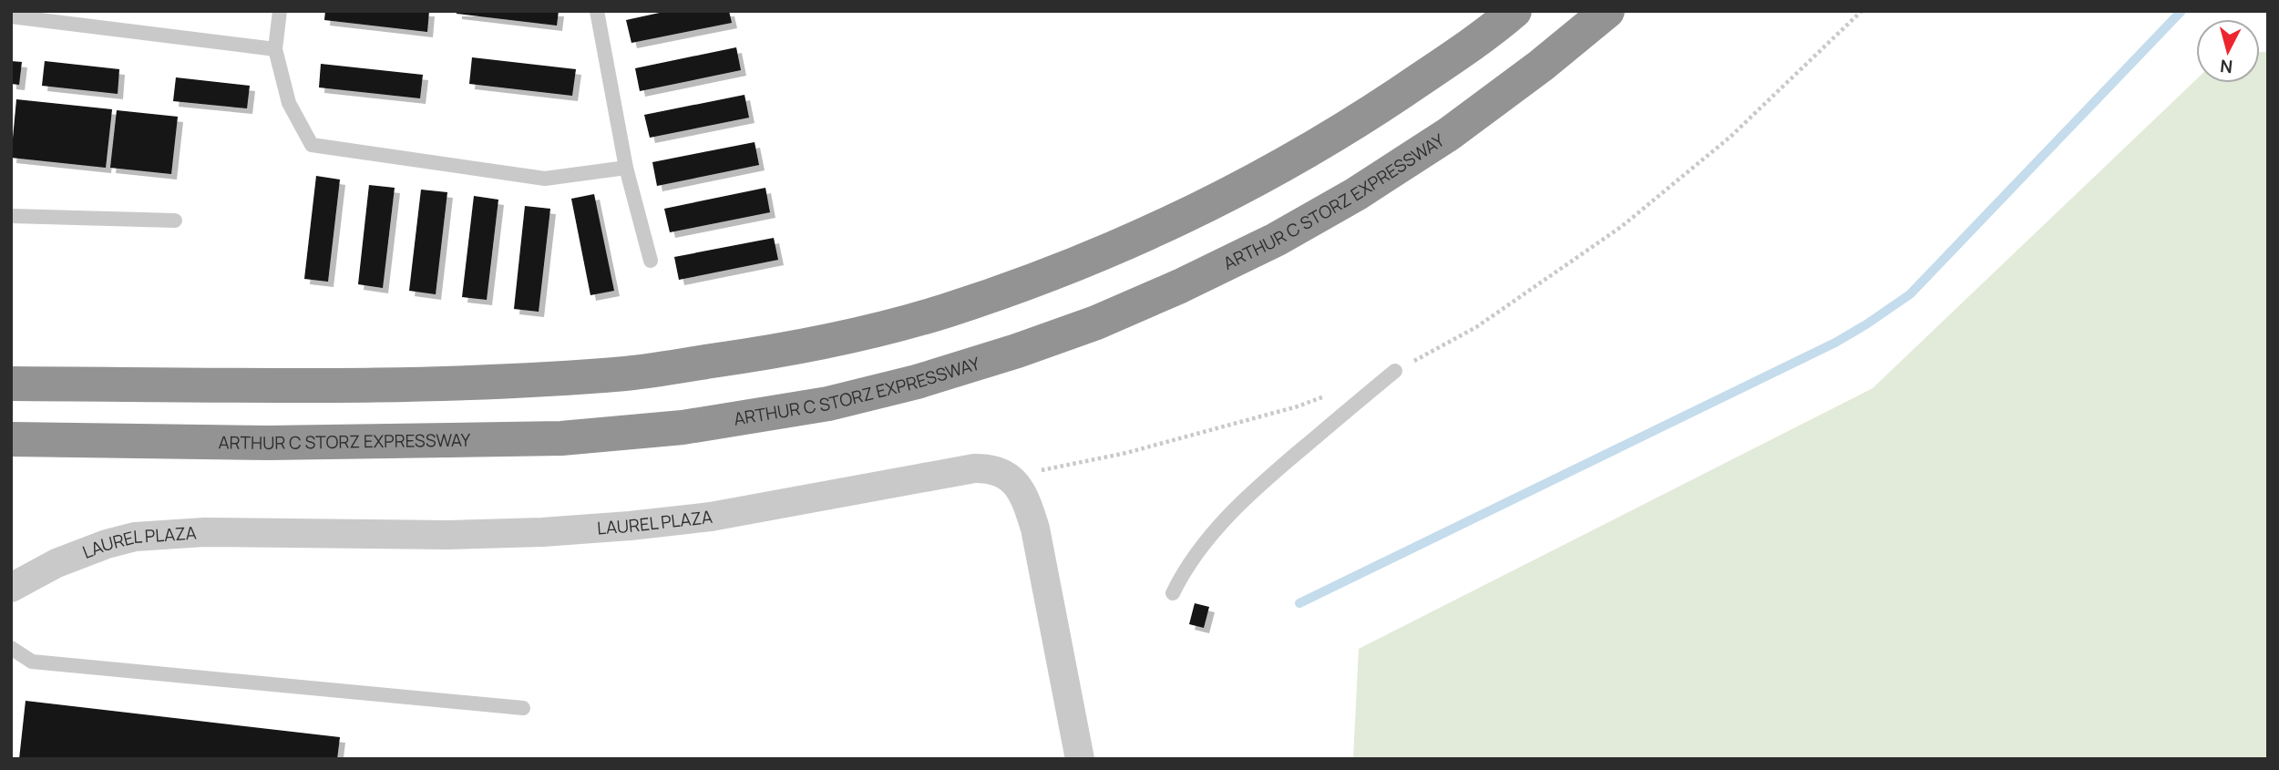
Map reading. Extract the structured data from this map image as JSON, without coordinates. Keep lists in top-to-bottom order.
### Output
{
  "streets": {
    "highway": ["ARTHUR C STORZ EXPRESSWAY"],
    "street": ["LAUREL PLAZA"]
  },
  "north": "bottom"
}
